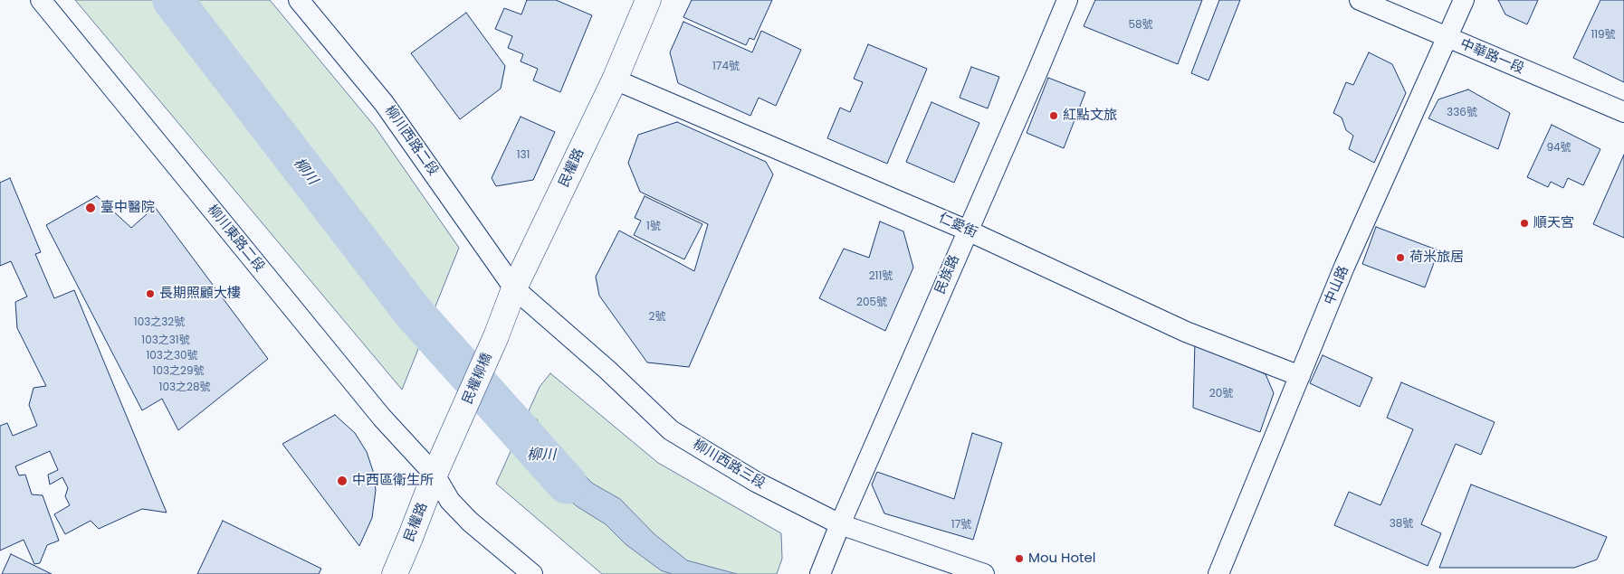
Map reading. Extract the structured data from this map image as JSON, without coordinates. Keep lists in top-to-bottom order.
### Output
{
  "streets": {
    "main road": ["民權路", "民權柳橋"],
    "street": [
      "中華路一段",
      "柳川西路二段",
      "仁愛街",
      "柳川東路二段",
      "民族路",
      "中山路",
      "柳川西路三段"
    ]
  },
  "crossings": [
    ["中華路一段", "中山路"],
    ["柳川西路二段", "民權路"],
    ["柳川西路二段", "柳川西路三段"],
    ["民權路", "仁愛街"],
    ["民權路", "柳川東路二段"],
    ["民權路", "民權柳橋"],
    ["民權路", "柳川西路三段"],
    ["仁愛街", "民族路"],
    ["仁愛街", "中山路"],
    ["民族路", "柳川西路三段"]
  ],
  "water": ["柳川"],
  "places": [
    "紅點文旅",
    "臺中醫院",
    "順天宮",
    "荷米旅居",
    "長期照顧大樓",
    "中西區衛生所",
    "Mou Hotel"
  ],
  "house_numbers": [
    "58號",
    "119號",
    "174號",
    "336號",
    "94號",
    "131",
    "1號",
    "211號",
    "205號",
    "2號",
    "103之32號",
    "103之31號",
    "103之30號",
    "103之29號",
    "103之28號",
    "20號",
    "38號",
    "17號"
  ]
}
